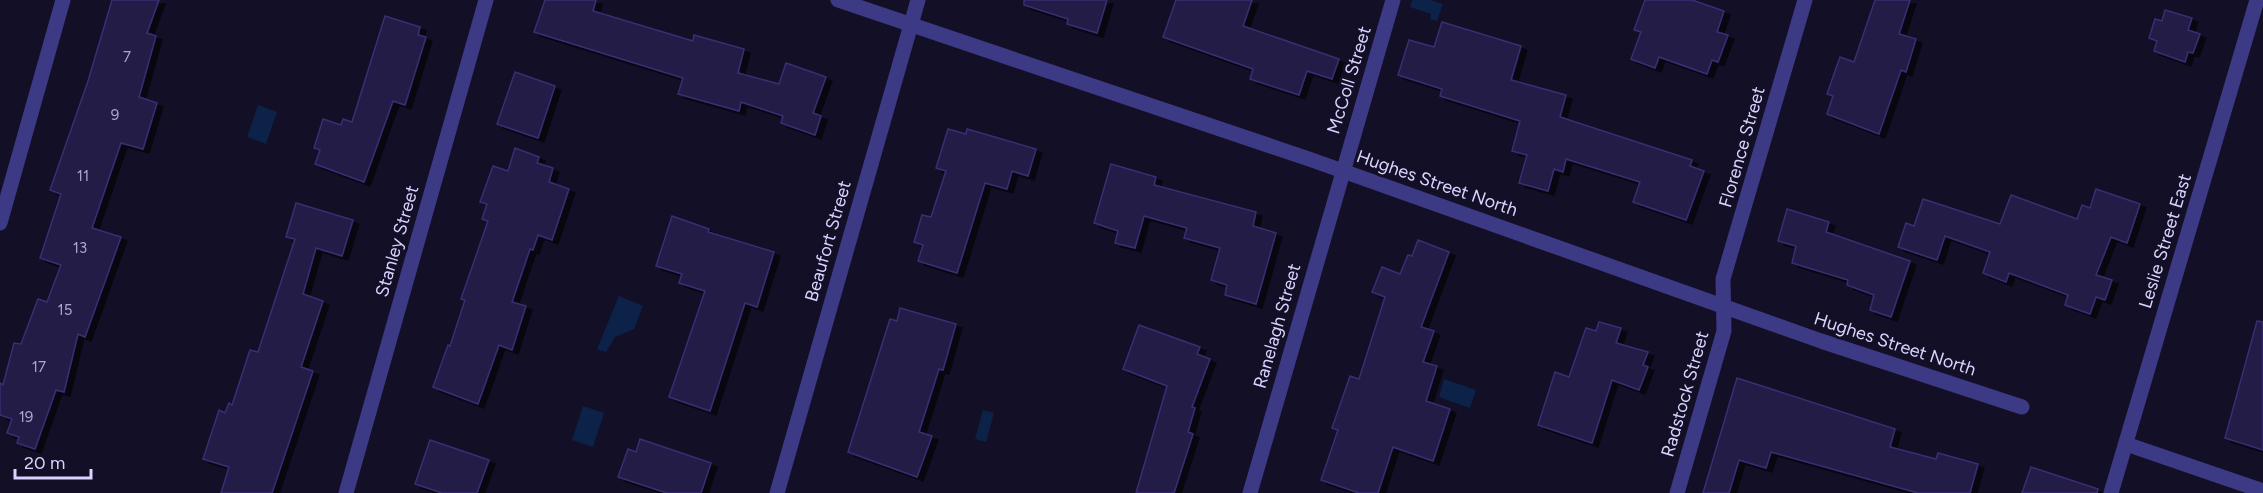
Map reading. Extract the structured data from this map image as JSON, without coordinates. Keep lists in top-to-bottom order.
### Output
{
  "streets": {
    "street": [
      "McColl Street",
      "Florence Street",
      "Hughes Street North",
      "Stanley Street",
      "Beaufort Street",
      "Leslie Street East",
      "Ranelagh Street",
      "Radstock Street"
    ]
  },
  "crossings": [
    ["McColl Street", "Hughes Street North"],
    ["McColl Street", "Ranelagh Street"],
    ["Florence Street", "Hughes Street North"],
    ["Florence Street", "Radstock Street"],
    ["Hughes Street North", "Beaufort Street"],
    ["Hughes Street North", "Ranelagh Street"],
    ["Hughes Street North", "Radstock Street"]
  ],
  "house_numbers": [
    "7",
    "9",
    "11",
    "13",
    "15",
    "17",
    "19"
  ],
  "scale_bar": "20 m"
}
